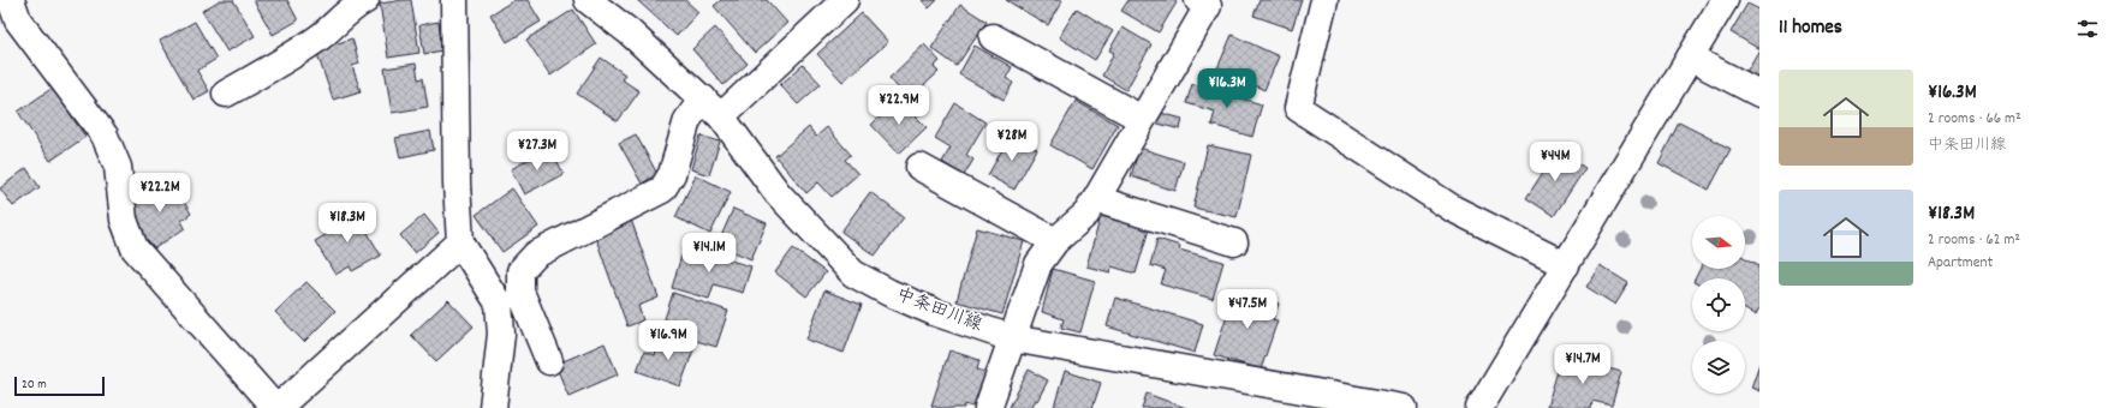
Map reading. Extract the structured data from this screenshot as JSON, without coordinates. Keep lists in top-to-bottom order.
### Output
{
  "streets": {
    "street": ["中条田川線"]
  },
  "scale_bar": "20 m",
  "north": "right",
  "page": {
    "heading": "11 homes",
    "list": [
      {
        "name": "¥16.3M",
        "note": "2 rooms · 66 m² · 中条田川線"
      },
      {
        "name": "¥18.3M",
        "note": "2 rooms · 62 m² · Apartment"
      }
    ],
    "price": [
      "¥16.3M",
      "¥22.9M",
      "¥28M",
      "¥27.3M",
      "¥44M",
      "¥22.2M",
      "¥18.3M",
      "¥14.1M",
      "¥47.5M",
      "¥16.9M",
      "¥14.7M"
    ],
    "scale": "20 m"
  }
}
